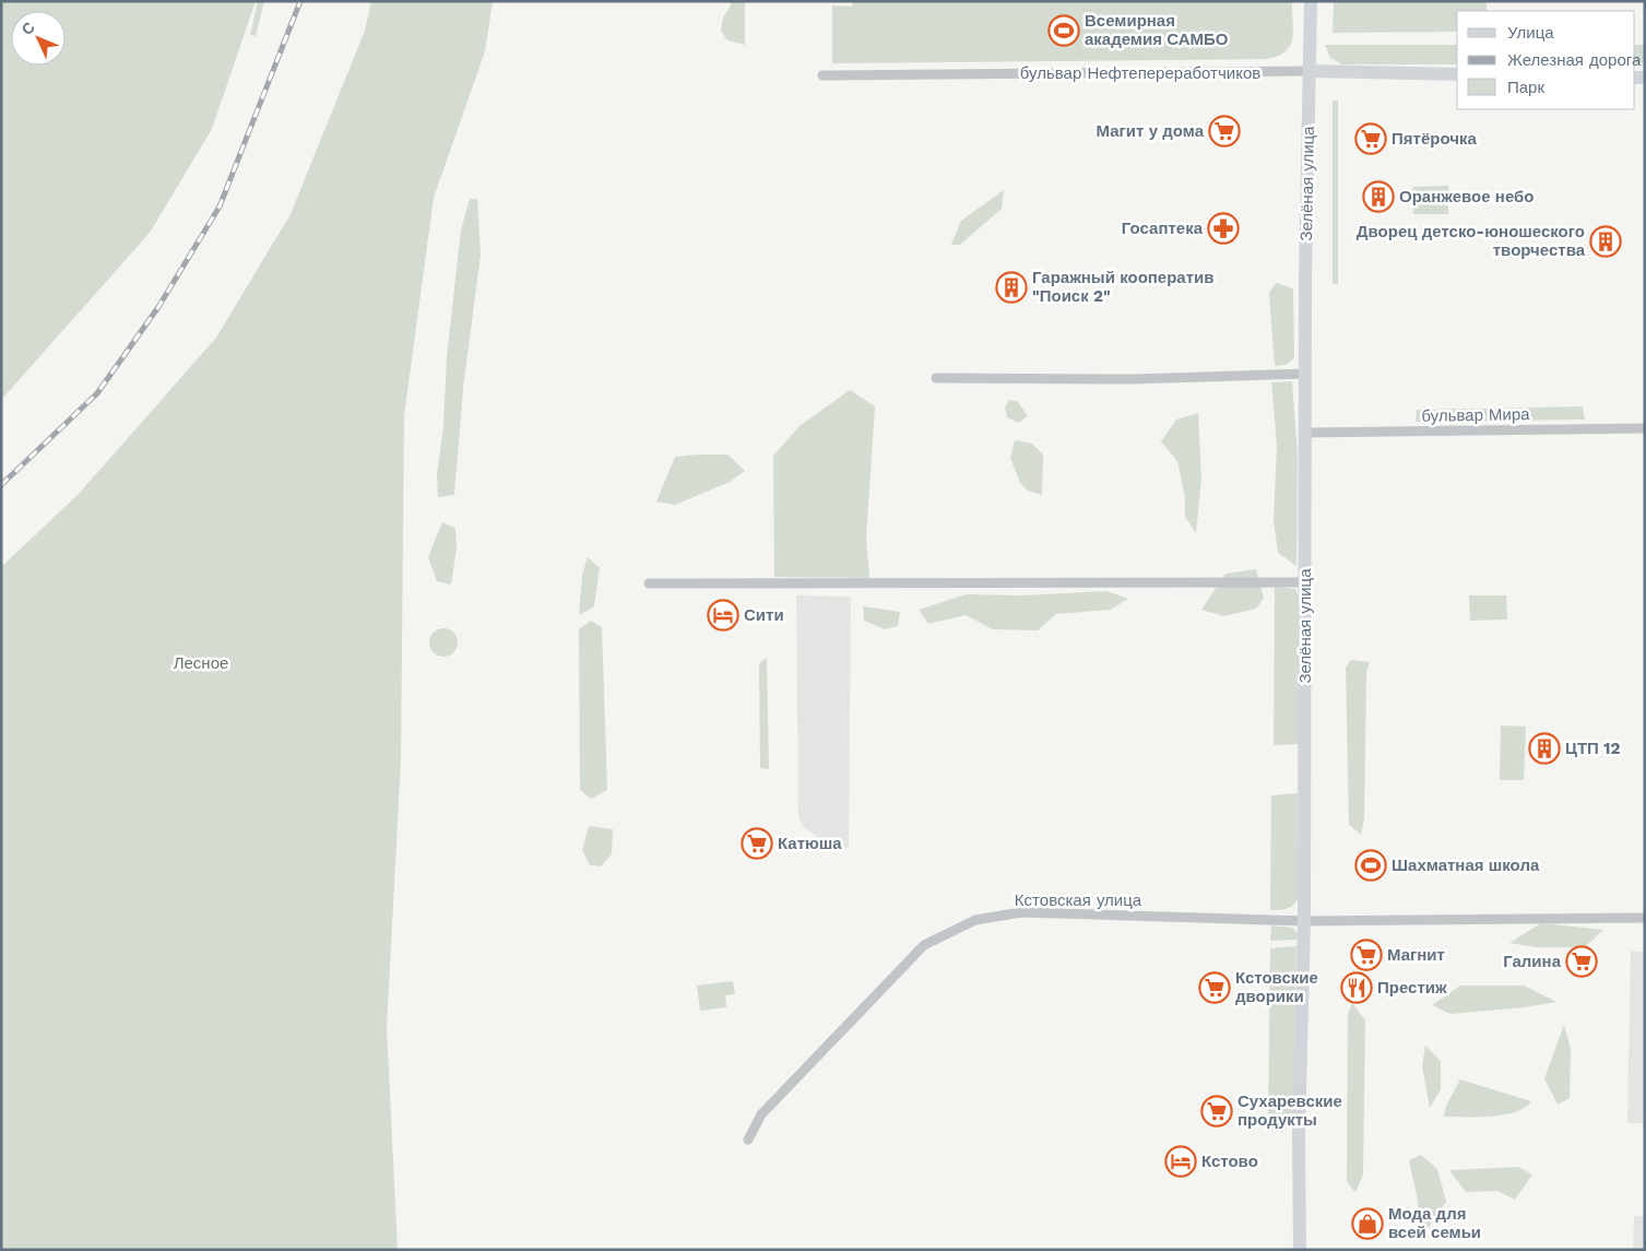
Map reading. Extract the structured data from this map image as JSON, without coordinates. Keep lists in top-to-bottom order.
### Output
{
  "streets": {
    "main road": ["бульвар Нефтепереработчиков", "Зелёная улица"],
    "street": ["бульвар Мира", "Кстовская улица"]
  },
  "crossings": [
    ["бульвар Нефтепереработчиков", "Зелёная улица"],
    ["Зелёная улица", "бульвар Мира"],
    ["Зелёная улица", "Кстовская улица"]
  ],
  "parks": ["Лесное"],
  "places": {
    "sports": ["Всемирная академия САМБО", "Шахматная школа"],
    "supermarket": [
      "Магит у дома",
      "Пятёрочка",
      "Катюша",
      "Магнит",
      "Галина",
      "Кстовские дворики",
      "Сухаревские продукты"
    ],
    "building": [
      "Оранжевое небо",
      "Дворец детско-юношеского творчества",
      "Гаражный кооператив \"Поиск 2\"",
      "ЦТП 12"
    ],
    "pharmacy": ["Госаптека"],
    "hotel": ["Сити", "Кстово"],
    "restaurant": ["Престиж"],
    "shop": ["Мода для всей семьи"]
  },
  "legend": ["Улица", "Железная дорога", "Парк"],
  "north": "top left"
}
